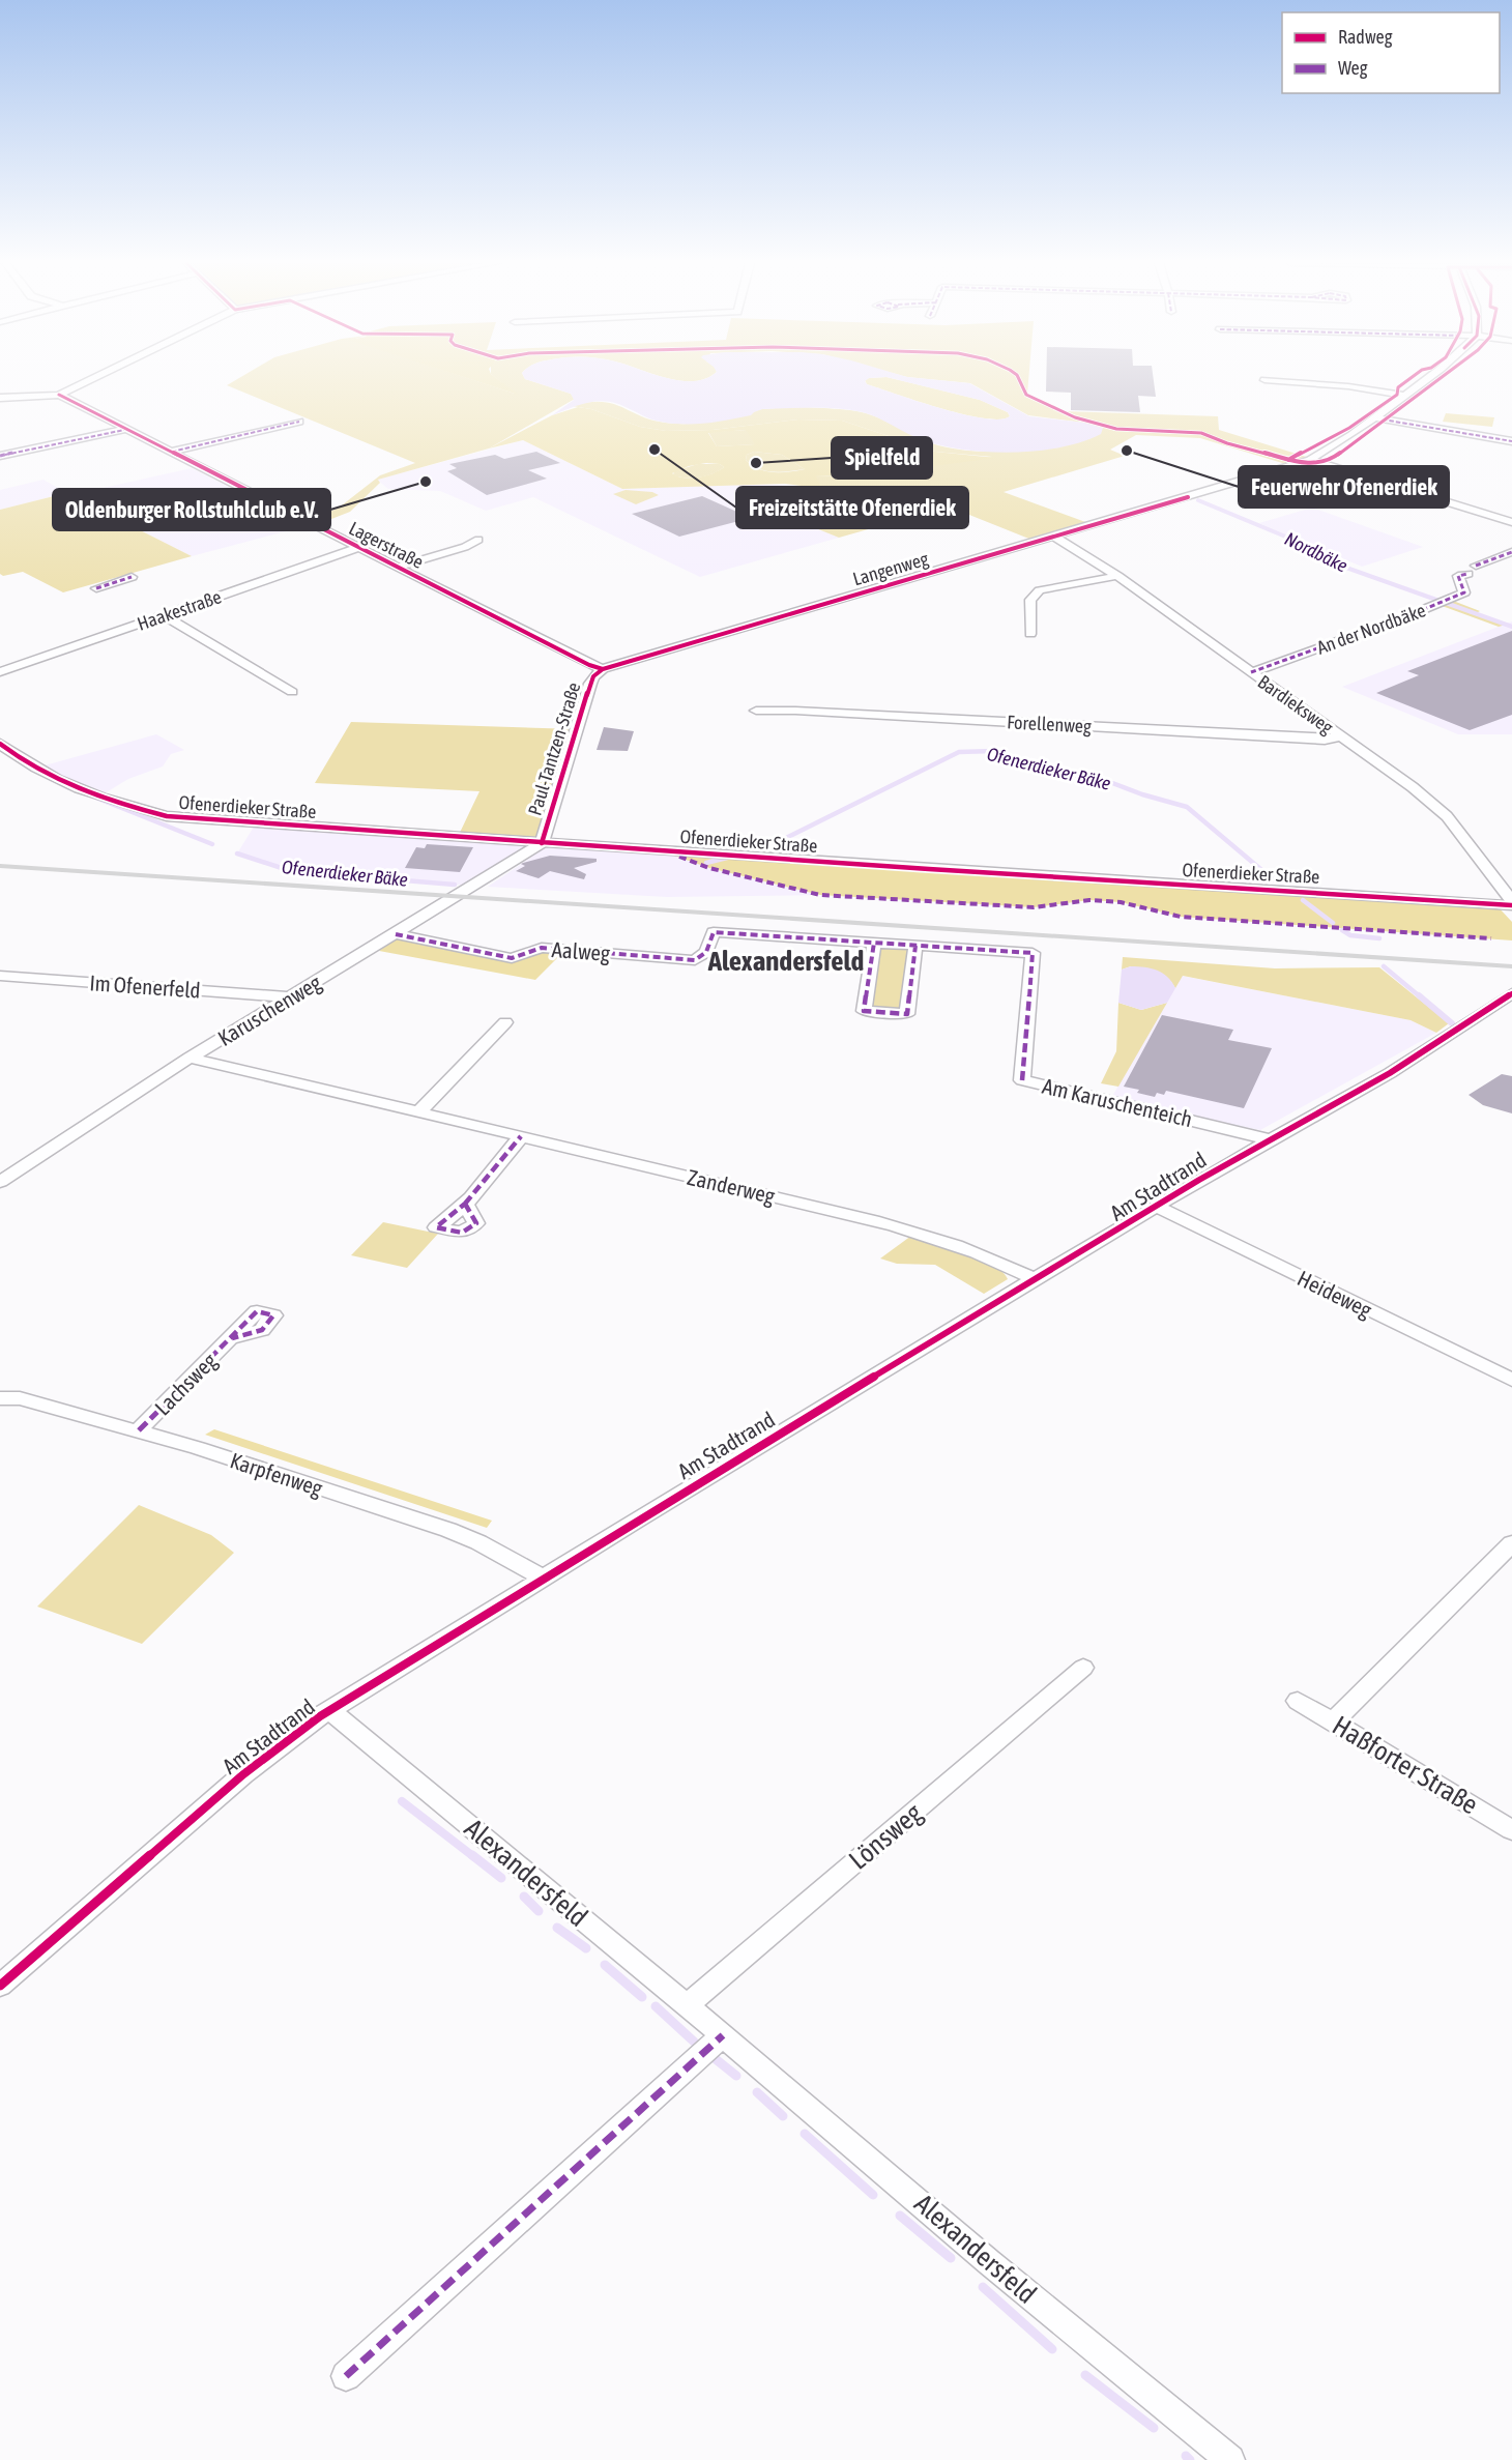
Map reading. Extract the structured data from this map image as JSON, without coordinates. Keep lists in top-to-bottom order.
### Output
{
  "streets": {
    "street": [
      "Lagerstraße",
      "Langenweg",
      "Haakestraße",
      "An der Nordbäke",
      "Bardieksweg",
      "Forellenweg",
      "Paul-Tantzen-Straße",
      "Ofenerdieker Straße",
      "Aalweg",
      "Im Ofenerfeld",
      "Karuschenweg",
      "Am Karuschenteich",
      "Zanderweg",
      "Am Stadtrand",
      "Heideweg",
      "Lachsweg",
      "Karpfenweg",
      "Haßforter Straße",
      "Lönsweg",
      "Alexandersfeld"
    ]
  },
  "crossings": [
    ["Lagerstraße", "Langenweg"],
    ["Lagerstraße", "Haakestraße"],
    ["Lagerstraße", "Paul-Tantzen-Straße"],
    ["Langenweg", "Bardieksweg"],
    ["Langenweg", "Paul-Tantzen-Straße"],
    ["An der Nordbäke", "Bardieksweg"],
    ["Bardieksweg", "Forellenweg"],
    ["Paul-Tantzen-Straße", "Ofenerdieker Straße"],
    ["Paul-Tantzen-Straße", "Karuschenweg"],
    ["Ofenerdieker Straße", "Karuschenweg"],
    ["Aalweg", "Karuschenweg"],
    ["Aalweg", "Am Karuschenteich"],
    ["Im Ofenerfeld", "Karuschenweg"],
    ["Karuschenweg", "Zanderweg"],
    ["Am Karuschenteich", "Am Stadtrand"],
    ["Zanderweg", "Am Stadtrand"],
    ["Am Stadtrand", "Heideweg"],
    ["Am Stadtrand", "Karpfenweg"],
    ["Am Stadtrand", "Alexandersfeld"],
    ["Lachsweg", "Karpfenweg"],
    ["Lönsweg", "Alexandersfeld"]
  ],
  "districts": ["Alexandersfeld"],
  "water": ["Nordbäke", "Ofenerdieker Bäke"],
  "places": [
    "Freizeitstätte Ofenerdiek",
    "Feuerwehr Ofenerdiek",
    "Spielfeld",
    "Oldenburger Rollstuhlclub e.V."
  ],
  "legend": ["Radweg", "Weg"]
}
